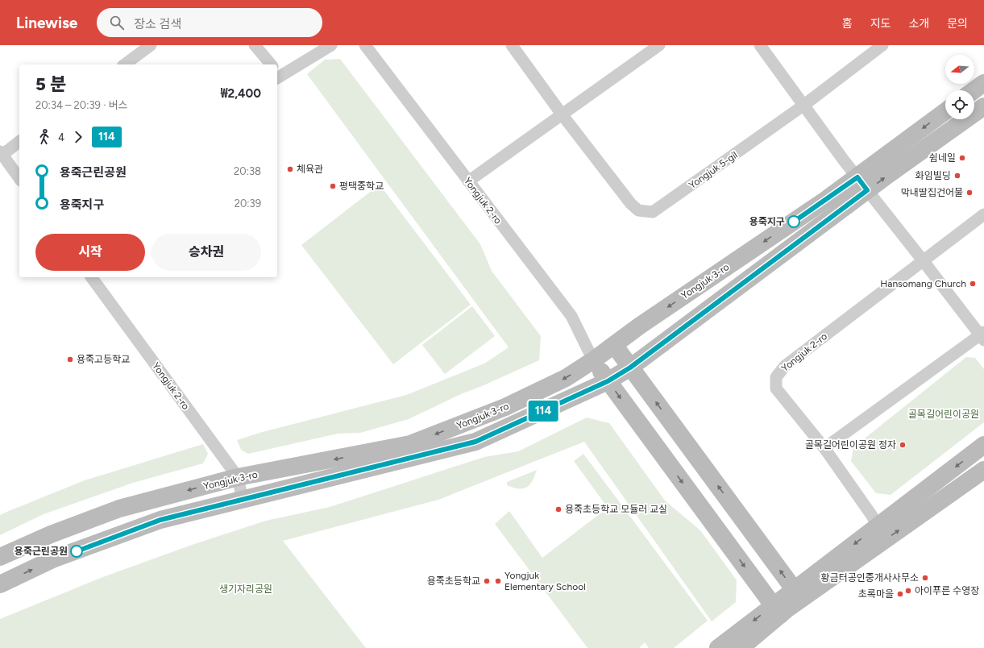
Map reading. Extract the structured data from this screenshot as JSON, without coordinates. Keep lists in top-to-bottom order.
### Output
{
  "streets": {
    "street": ["Yongjuk 5-gil", "Yongjuk 2-ro", "Yongjuk 3-ro"]
  },
  "crossings": [
    ["Yongjuk 2-ro", "Yongjuk 3-ro"]
  ],
  "parks": ["골목길어린이공원", "생기자리공원"],
  "places": [
    "쉼네일",
    "체육관",
    "화임빌딩",
    "평택중학교",
    "막내딸집건어물",
    "용죽지구",
    "Hansomang Church",
    "용죽고등학교",
    "골목길어린이공원 정자",
    "용죽초등학교 모듈러 교실",
    "용죽근린공원",
    "황금터공인중개사사무소",
    "용죽초등학교",
    "Yongjuk Elementary School",
    "아이푸른 수영장",
    "초록마을"
  ],
  "lines": ["bus line 114"],
  "north": "left",
  "page": {
    "header": "Linewise",
    "search": "장소 검색",
    "nav": [
      "홈",
      "지도",
      "소개",
      "문의"
    ],
    "on_map": "114",
    "heading": ["5 분", "20:34 – 20:39 · 버스", "₩2,400"],
    "legs": ["4", "114"],
    "list": [
      {
        "name": "용죽근린공원",
        "value": "20:38"
      },
      {
        "name": "용죽지구",
        "value": "20:39"
      }
    ],
    "buttons": ["시작", "승차권"]
  }
}
